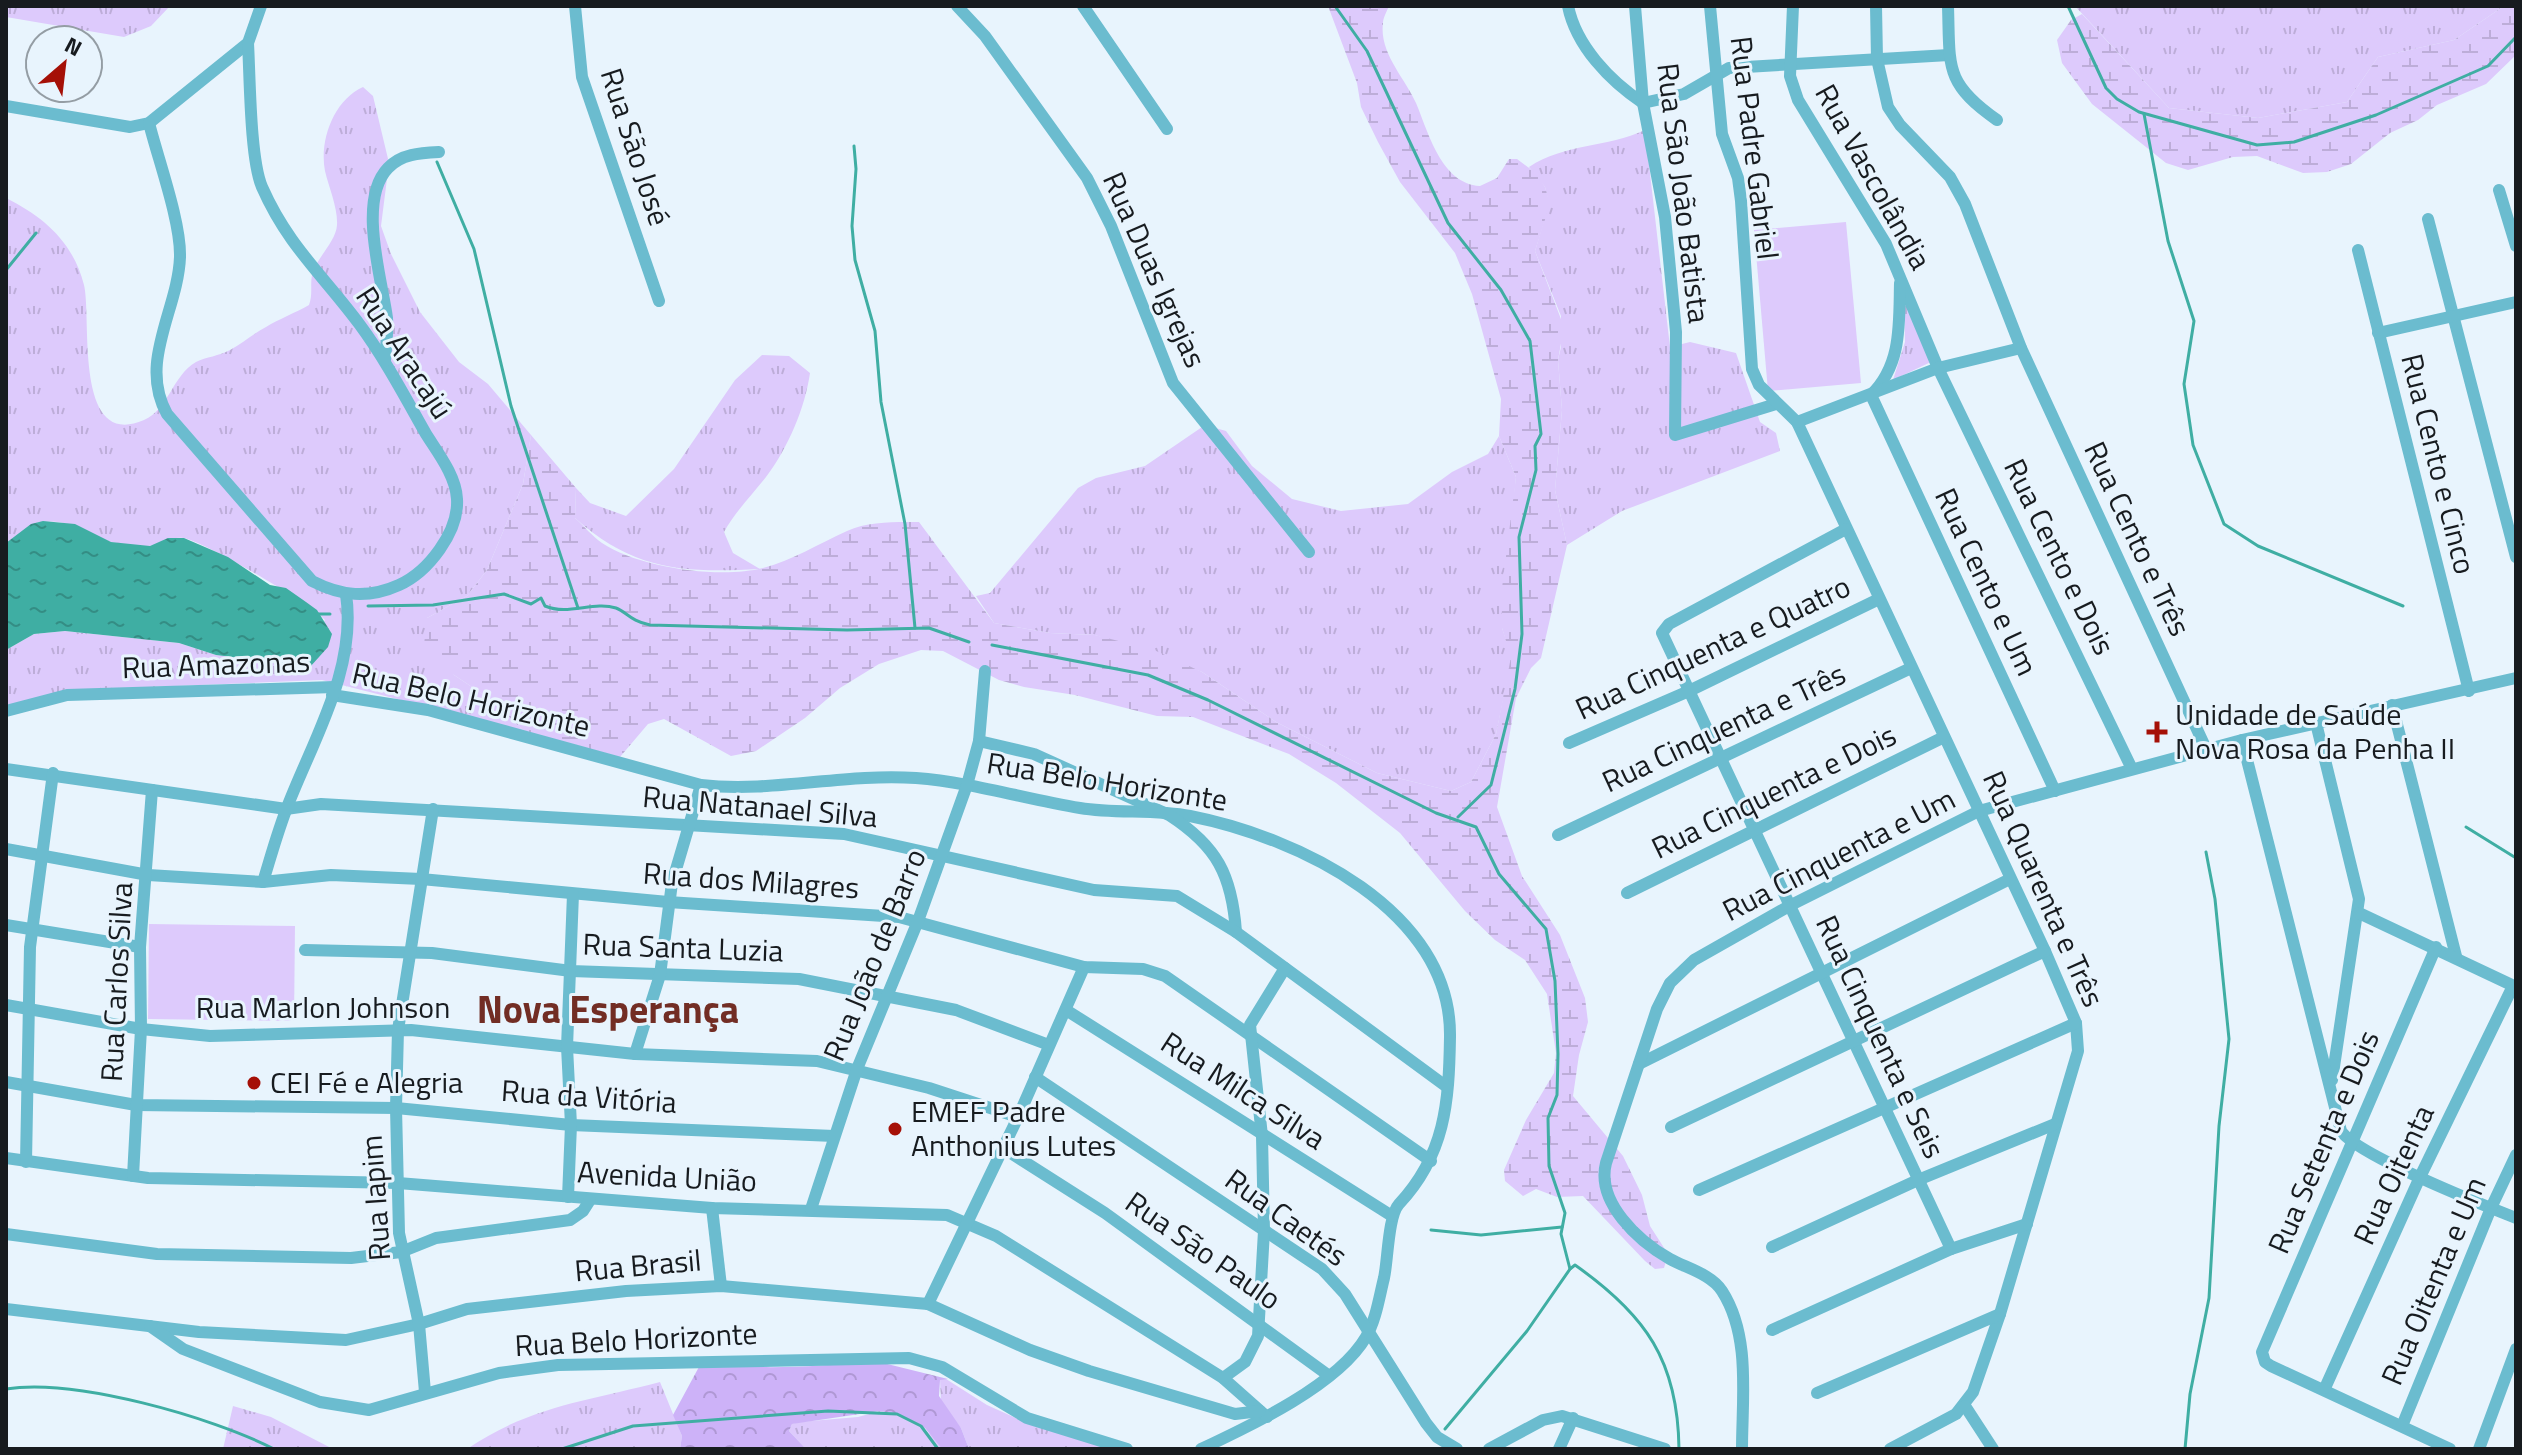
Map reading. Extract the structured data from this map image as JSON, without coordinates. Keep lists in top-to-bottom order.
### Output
{
  "streets": {
    "street": [
      "Rua São José",
      "Rua Padre Gabriel",
      "Rua Vascolândia",
      "Rua São João Batista",
      "Rua Duas Igrejas",
      "Rua Aracajú",
      "Rua Cento e Cinco",
      "Rua Cento e Três",
      "Rua Cento e Dois",
      "Rua Cento e Um",
      "Rua Cinquenta e Quatro",
      "Rua Amazonas",
      "Rua Belo Horizonte",
      "Rua Cinquenta e Três",
      "Rua Cinquenta e Dois",
      "Rua Natanael Silva",
      "Rua Cinquenta e Um",
      "Rua dos Milagres",
      "Rua Quarenta e Três",
      "Rua Santa Luzia",
      "Rua João de Barro",
      "Rua Carlos Silva",
      "Rua Marlon Johnson",
      "Rua Cinquenta e Seis",
      "Rua Milca Silva",
      "Rua da Vitória",
      "Rua Setenta e Dois",
      "Rua Oitenta",
      "Avenida União",
      "Rua Iapim",
      "Rua Caetés",
      "Rua São Paulo",
      "Rua Brasil",
      "Rua Oitenta e Um"
    ]
  },
  "crossings": [
    ["Rua Padre Gabriel", "Rua São João Batista"],
    ["Rua Padre Gabriel", "Rua Quarenta e Três"],
    ["Rua Vascolândia", "Rua Cento e Dois"],
    ["Rua Aracajú", "Rua Amazonas"],
    ["Rua Cento e Cinco", "Rua Cinquenta e Um"],
    ["Rua Cento e Três", "Rua Cinquenta e Um"],
    ["Rua Cento e Dois", "Rua Cinquenta e Um"],
    ["Rua Cento e Um", "Rua Cinquenta e Um"],
    ["Rua Cinquenta e Quatro", "Rua Quarenta e Três"],
    ["Rua Cinquenta e Quatro", "Rua Cinquenta e Seis"],
    ["Rua Amazonas", "Rua Belo Horizonte"],
    ["Rua Belo Horizonte", "Rua Natanael Silva"],
    ["Rua Belo Horizonte", "Rua dos Milagres"],
    ["Rua Belo Horizonte", "Rua João de Barro"],
    ["Rua Belo Horizonte", "Rua Milca Silva"],
    ["Rua Belo Horizonte", "Avenida União"],
    ["Rua Belo Horizonte", "Rua Iapim"],
    ["Rua Belo Horizonte", "Rua Caetés"],
    ["Rua Belo Horizonte", "Rua São Paulo"],
    ["Rua Belo Horizonte", "Rua Brasil"],
    ["Rua Cinquenta e Três", "Rua Quarenta e Três"],
    ["Rua Cinquenta e Três", "Rua Cinquenta e Seis"],
    ["Rua Cinquenta e Dois", "Rua Quarenta e Três"],
    ["Rua Cinquenta e Dois", "Rua Cinquenta e Seis"],
    ["Rua Natanael Silva", "Rua João de Barro"],
    ["Rua Natanael Silva", "Rua Carlos Silva"],
    ["Rua Natanael Silva", "Rua Iapim"],
    ["Rua Cinquenta e Um", "Rua Quarenta e Três"],
    ["Rua Cinquenta e Um", "Rua Cinquenta e Seis"],
    ["Rua dos Milagres", "Rua João de Barro"],
    ["Rua dos Milagres", "Rua Carlos Silva"],
    ["Rua dos Milagres", "Rua Iapim"],
    ["Rua Quarenta e Três", "Rua Cinquenta e Seis"],
    ["Rua Santa Luzia", "Rua João de Barro"],
    ["Rua Santa Luzia", "Rua Iapim"],
    ["Rua João de Barro", "Rua Marlon Johnson"],
    ["Rua João de Barro", "Rua da Vitória"],
    ["Rua João de Barro", "Avenida União"],
    ["Rua Carlos Silva", "Rua Marlon Johnson"],
    ["Rua Carlos Silva", "Rua da Vitória"],
    ["Rua Carlos Silva", "Avenida União"],
    ["Rua Marlon Johnson", "Rua Iapim"],
    ["Rua da Vitória", "Rua Iapim"],
    ["Rua Setenta e Dois", "Rua Oitenta"],
    ["Avenida União", "Rua Iapim"],
    ["Avenida União", "Rua Brasil"],
    ["Rua Iapim", "Rua Brasil"]
  ],
  "districts": ["Nova Esperança"],
  "places": {
    "health": ["Unidade de Saúde Nova Rosa da Penha II"],
    "other": ["CEI Fé e Alegria", "EMEF Padre Anthonius Lutes"]
  },
  "north": "top right"
}
